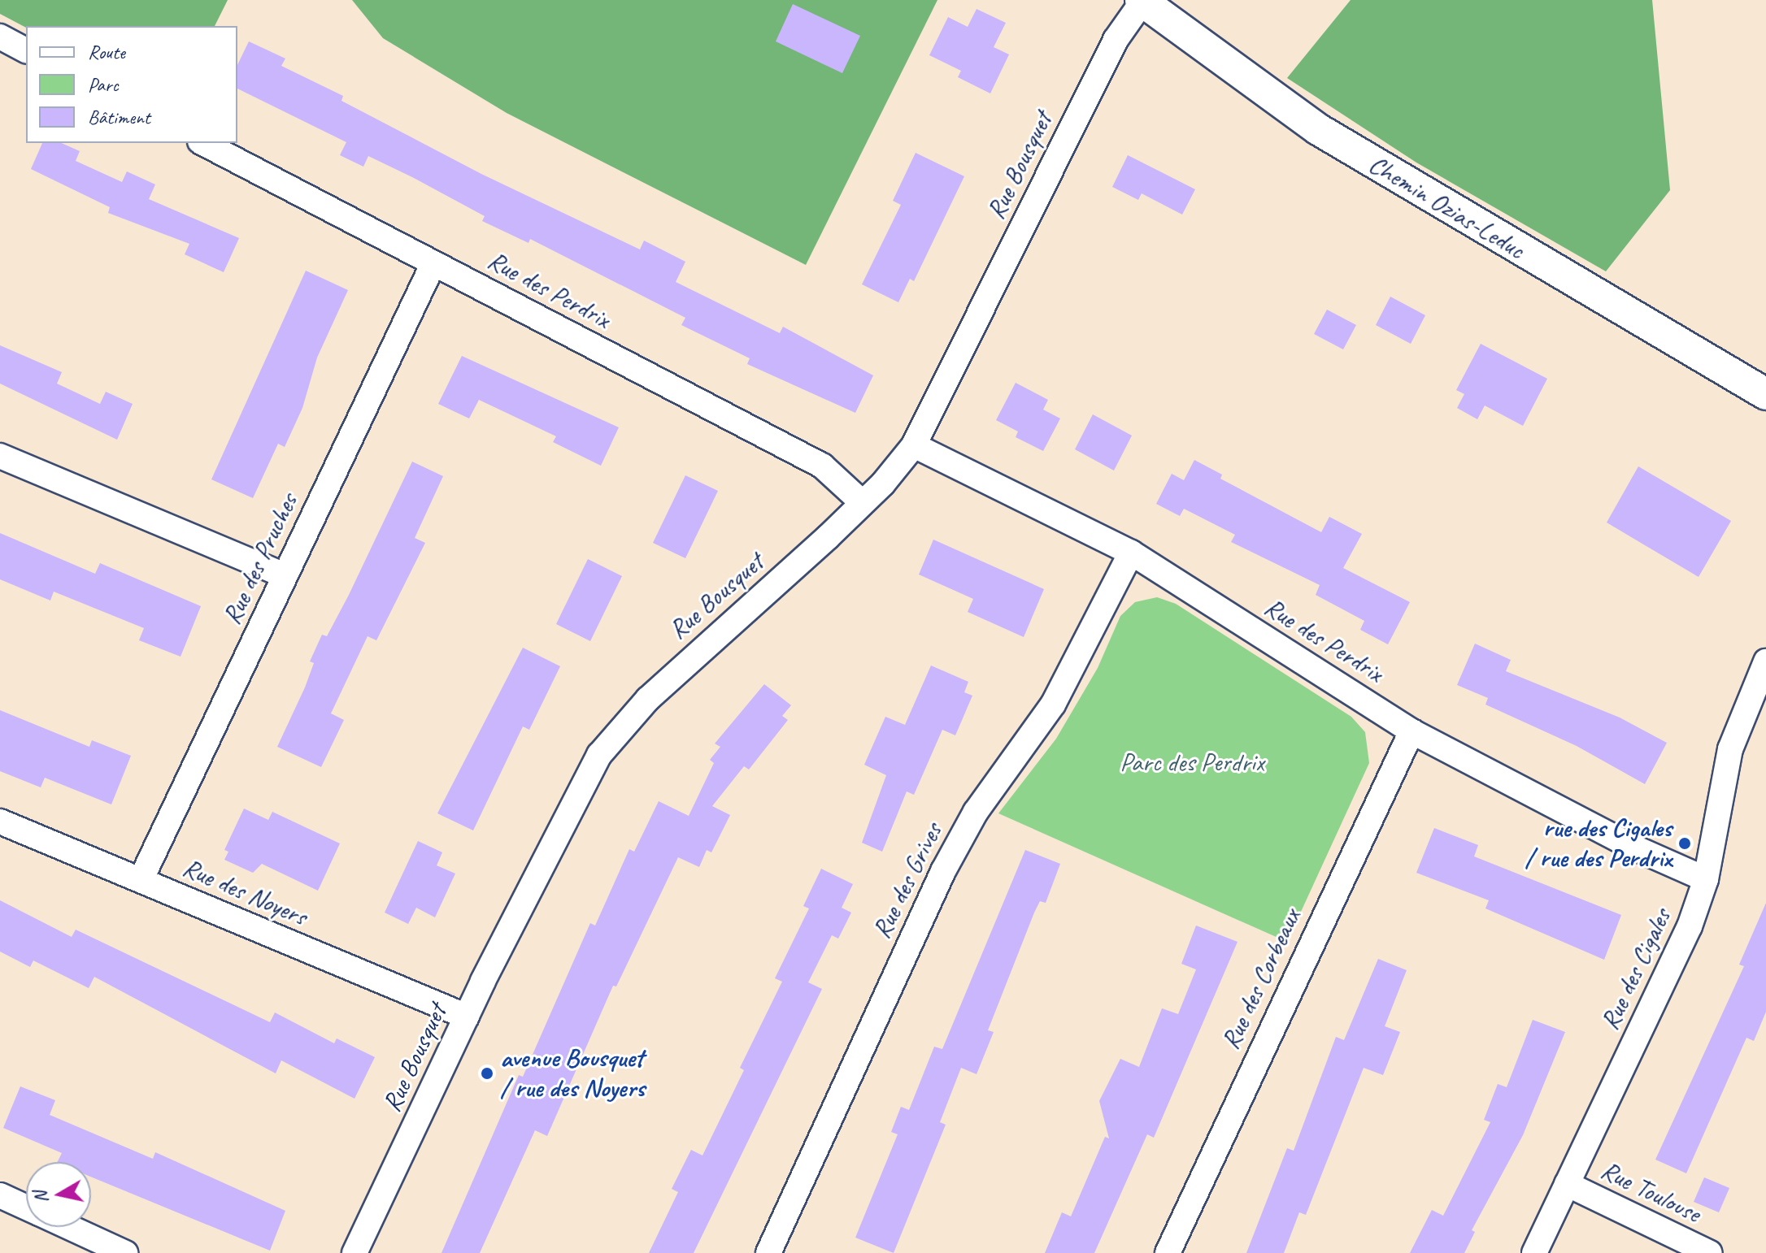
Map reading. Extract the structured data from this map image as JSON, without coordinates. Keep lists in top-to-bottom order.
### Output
{
  "streets": {
    "street": [
      "Rue Bousquet",
      "Chemin Ozias-Leduc",
      "Rue des Perdrix",
      "Rue des Pruches",
      "Rue des Grives",
      "Rue des Noyers",
      "Rue des Cigales",
      "Rue des Corbeaux",
      "Rue Toulouse"
    ]
  },
  "crossings": [
    ["Rue Bousquet", "Chemin Ozias-Leduc"],
    ["Rue Bousquet", "Rue des Perdrix"],
    ["Rue Bousquet", "Rue des Noyers"],
    ["Rue des Perdrix", "Rue des Pruches"],
    ["Rue des Perdrix", "Rue des Grives"],
    ["Rue des Perdrix", "Rue des Cigales"],
    ["Rue des Perdrix", "Rue des Corbeaux"],
    ["Rue des Pruches", "Rue des Noyers"],
    ["Rue des Cigales", "Rue Toulouse"]
  ],
  "parks": ["Parc des Perdrix"],
  "places": ["rue des Cigales / rue des Perdrix", "avenue Bousquet / rue des Noyers"],
  "legend": ["Route", "Parc", "Bâtiment"],
  "north": "left"
}
